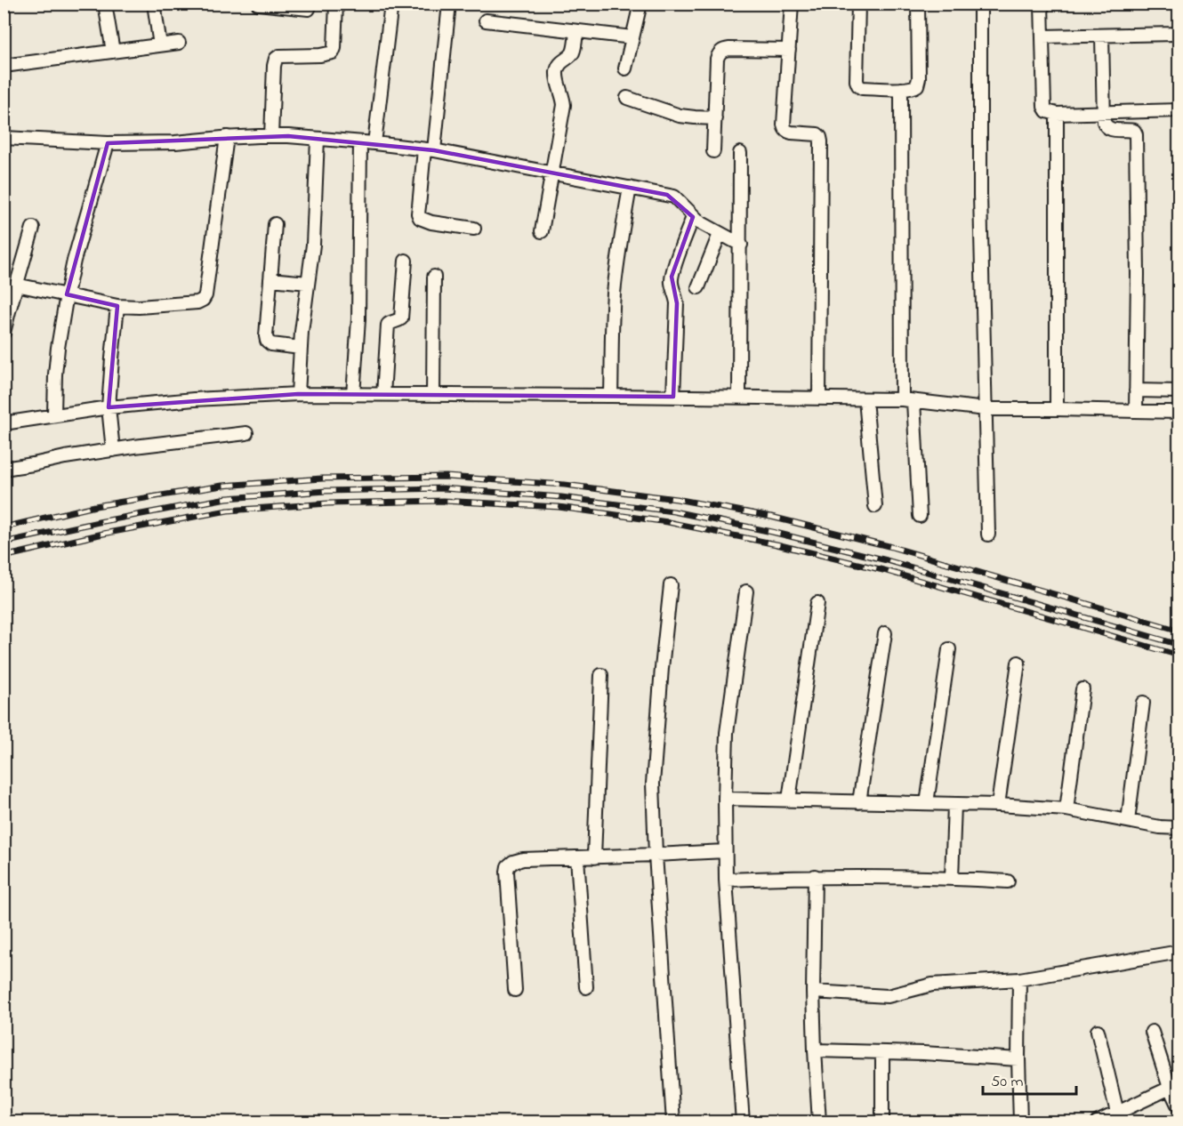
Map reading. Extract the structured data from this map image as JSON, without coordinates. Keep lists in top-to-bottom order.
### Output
{
  "scale_bar": "50 m"
}
